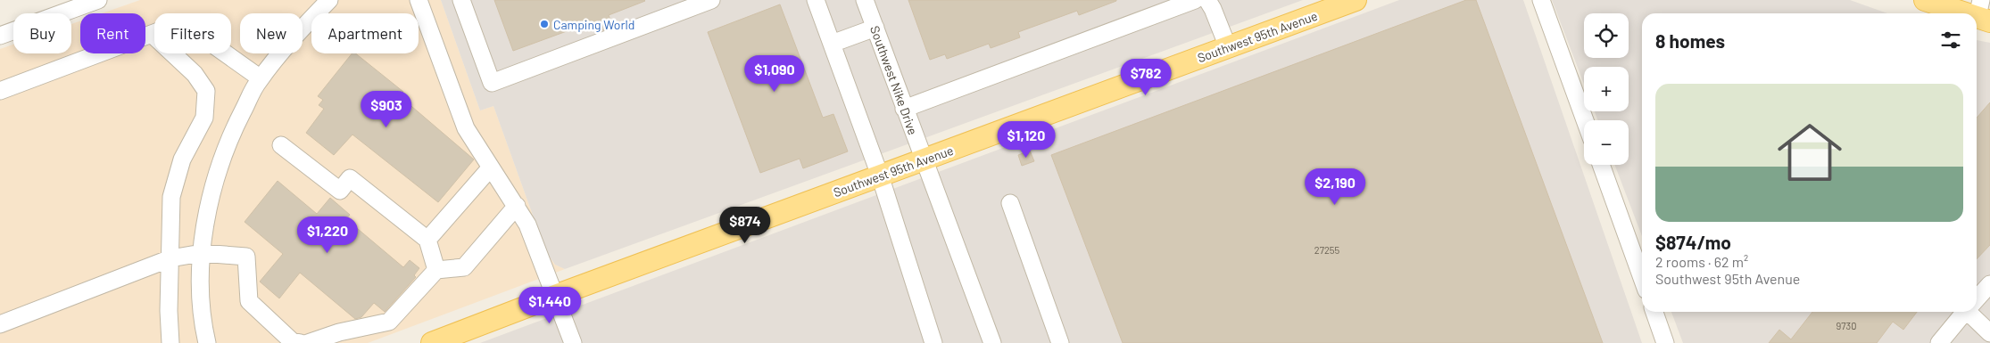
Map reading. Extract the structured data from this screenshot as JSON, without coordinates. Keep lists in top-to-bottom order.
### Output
{
  "streets": {
    "main road": ["Southwest 95th Avenue"],
    "street": ["Southwest Nike Drive"]
  },
  "crossings": [
    ["Southwest 95th Avenue", "Southwest Nike Drive"]
  ],
  "places": ["Camping World"],
  "house_numbers": ["27255", "9730"],
  "page": {
    "map_buttons": ["+", "−"],
    "chip": [
      "Buy",
      "Rent",
      "Filters",
      "New",
      "Apartment"
    ],
    "heading": "8 homes",
    "price": [
      "$1,090",
      "$782",
      "$903",
      "$1,120",
      "$2,190",
      "$874",
      "$1,220",
      "$1,440"
    ],
    "list": [
      {
        "name": "$874/mo",
        "note": "2 rooms · 62 m² · Southwest 95th Avenue"
      }
    ]
  }
}
